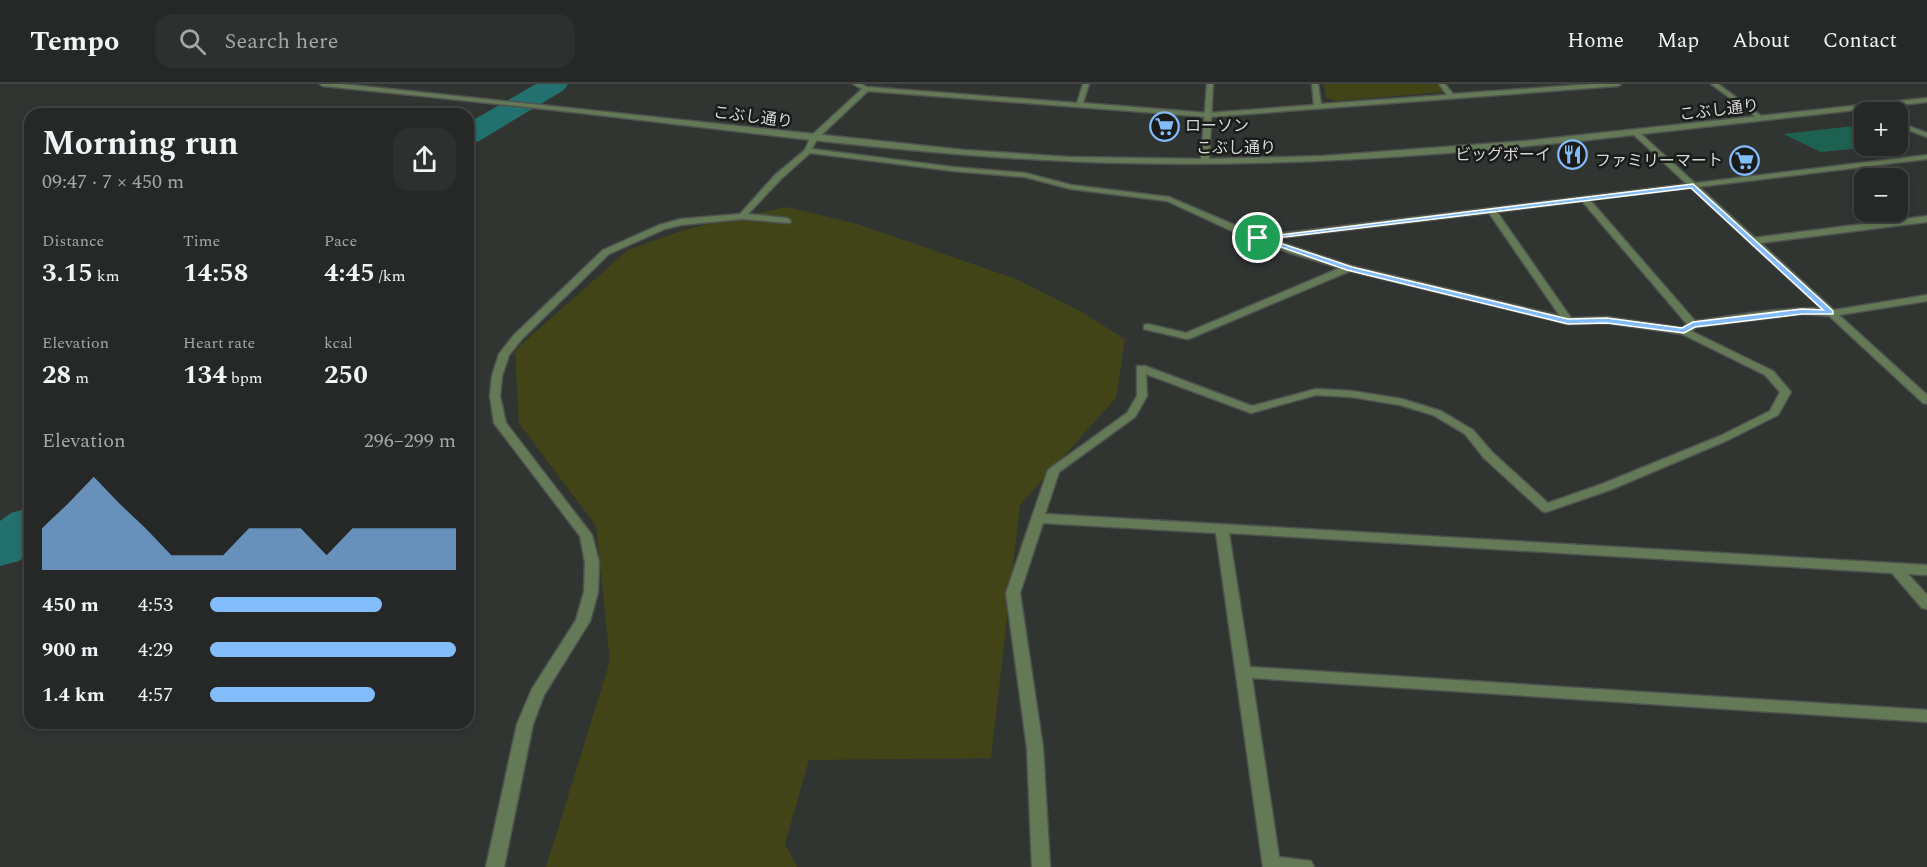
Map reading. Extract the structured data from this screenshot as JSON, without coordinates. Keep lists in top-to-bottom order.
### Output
{
  "streets": {
    "street": ["こぶし通り"]
  },
  "places": {
    "supermarket": ["ローソン", "ファミリーマート"],
    "restaurant": ["ビッグボーイ"]
  },
  "page": {
    "header": "Tempo",
    "search": "Search here",
    "nav": [
      "Home",
      "Map",
      "About",
      "Contact"
    ],
    "map_buttons": ["+", "−"],
    "heading": ["Morning run", "09:47 · 7 × 450 m"],
    "stats": [
      ["Distance", "3.15 km"],
      ["Time", "14:58"],
      ["Pace", "4:45 /km"],
      ["Elevation", "28 m"],
      ["Heart rate", "134 bpm"],
      ["kcal", "250"]
    ],
    "chart": ["Elevation", "296–299 m"],
    "list": [
      {
        "name": "450 m",
        "note": "4:53"
      },
      {
        "name": "900 m",
        "note": "4:29"
      },
      {
        "name": "1.4 km",
        "note": "4:57"
      }
    ]
  }
}
